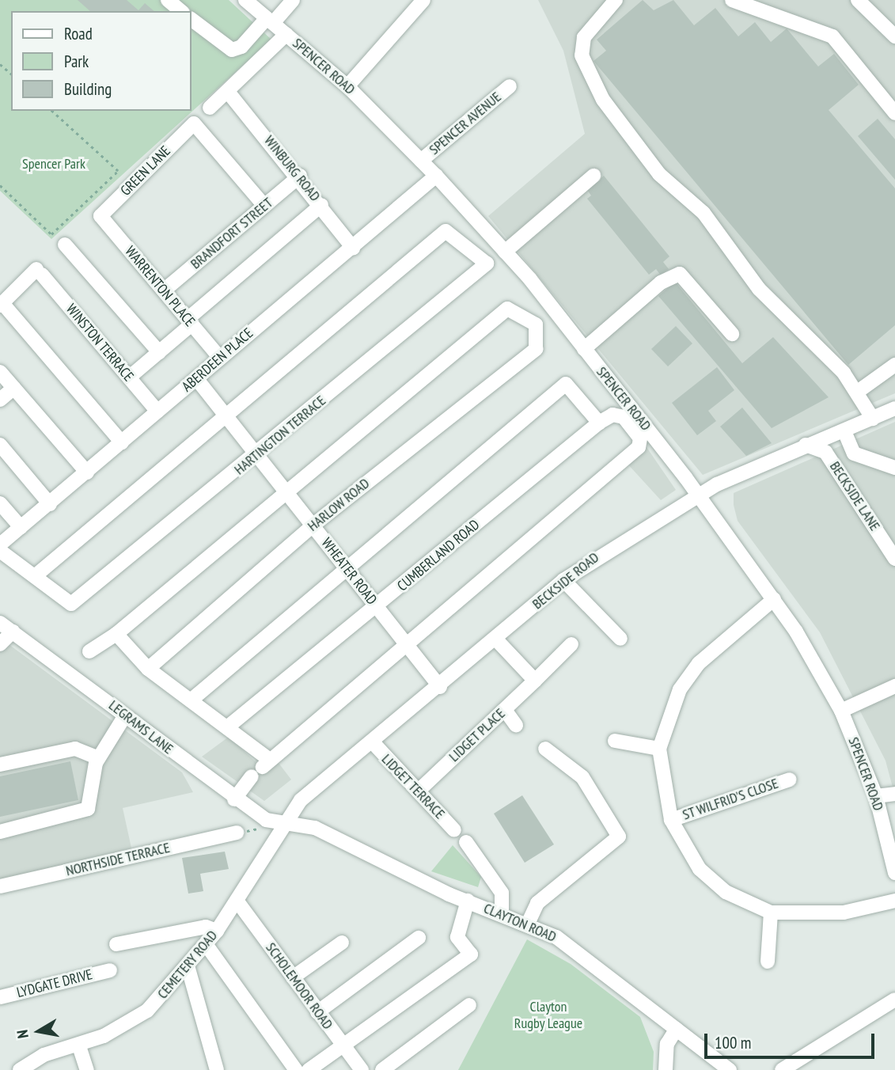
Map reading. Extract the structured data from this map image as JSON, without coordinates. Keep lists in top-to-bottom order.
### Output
{
  "streets": {
    "street": [
      "SPENCER ROAD",
      "SPENCER AVENUE",
      "WINBURG ROAD",
      "GREEN LANE",
      "BRANDFORT STREET",
      "WARRENTON PLACE",
      "WINSTON TERRACE",
      "ABERDEEN PLACE",
      "HARTINGTON TERRACE",
      "BECKSIDE LANE",
      "HARLOW ROAD",
      "CUMBERLAND ROAD",
      "WHEATER ROAD",
      "BECKSIDE ROAD",
      "LEGRAMS LANE",
      "LIDGET PLACE",
      "LIDGET TERRACE",
      "ST WILFRID'S CLOSE",
      "NORTHSIDE TERRACE",
      "CLAYTON ROAD",
      "CEMETERY ROAD",
      "LYDGATE DRIVE",
      "SCHOLEMOOR ROAD"
    ]
  },
  "crossings": [
    ["SPENCER ROAD", "SPENCER AVENUE"],
    ["SPENCER ROAD", "ABERDEEN PLACE"],
    ["SPENCER ROAD", "BECKSIDE ROAD"],
    ["WINBURG ROAD", "BRANDFORT STREET"],
    ["WINBURG ROAD", "ABERDEEN PLACE"],
    ["GREEN LANE", "BRANDFORT STREET"],
    ["GREEN LANE", "WARRENTON PLACE"],
    ["BRANDFORT STREET", "WARRENTON PLACE"],
    ["WARRENTON PLACE", "ABERDEEN PLACE"],
    ["WINSTON TERRACE", "ABERDEEN PLACE"],
    ["ABERDEEN PLACE", "WHEATER ROAD"],
    ["HARTINGTON TERRACE", "WHEATER ROAD"],
    ["BECKSIDE LANE", "BECKSIDE ROAD"],
    ["HARLOW ROAD", "WHEATER ROAD"],
    ["CUMBERLAND ROAD", "WHEATER ROAD"],
    ["WHEATER ROAD", "BECKSIDE ROAD"],
    ["BECKSIDE ROAD", "LEGRAMS LANE"],
    ["BECKSIDE ROAD", "LIDGET TERRACE"],
    ["BECKSIDE ROAD", "CLAYTON ROAD"],
    ["BECKSIDE ROAD", "CEMETERY ROAD"],
    ["LEGRAMS LANE", "CLAYTON ROAD"],
    ["LEGRAMS LANE", "CEMETERY ROAD"],
    ["LIDGET PLACE", "LIDGET TERRACE"],
    ["CLAYTON ROAD", "CEMETERY ROAD"],
    ["CEMETERY ROAD", "SCHOLEMOOR ROAD"]
  ],
  "parks": ["Spencer Park", "Clayton Rugby League"],
  "legend": ["Road", "Park", "Building"],
  "scale_bar": "100 m",
  "north": "left"
}
